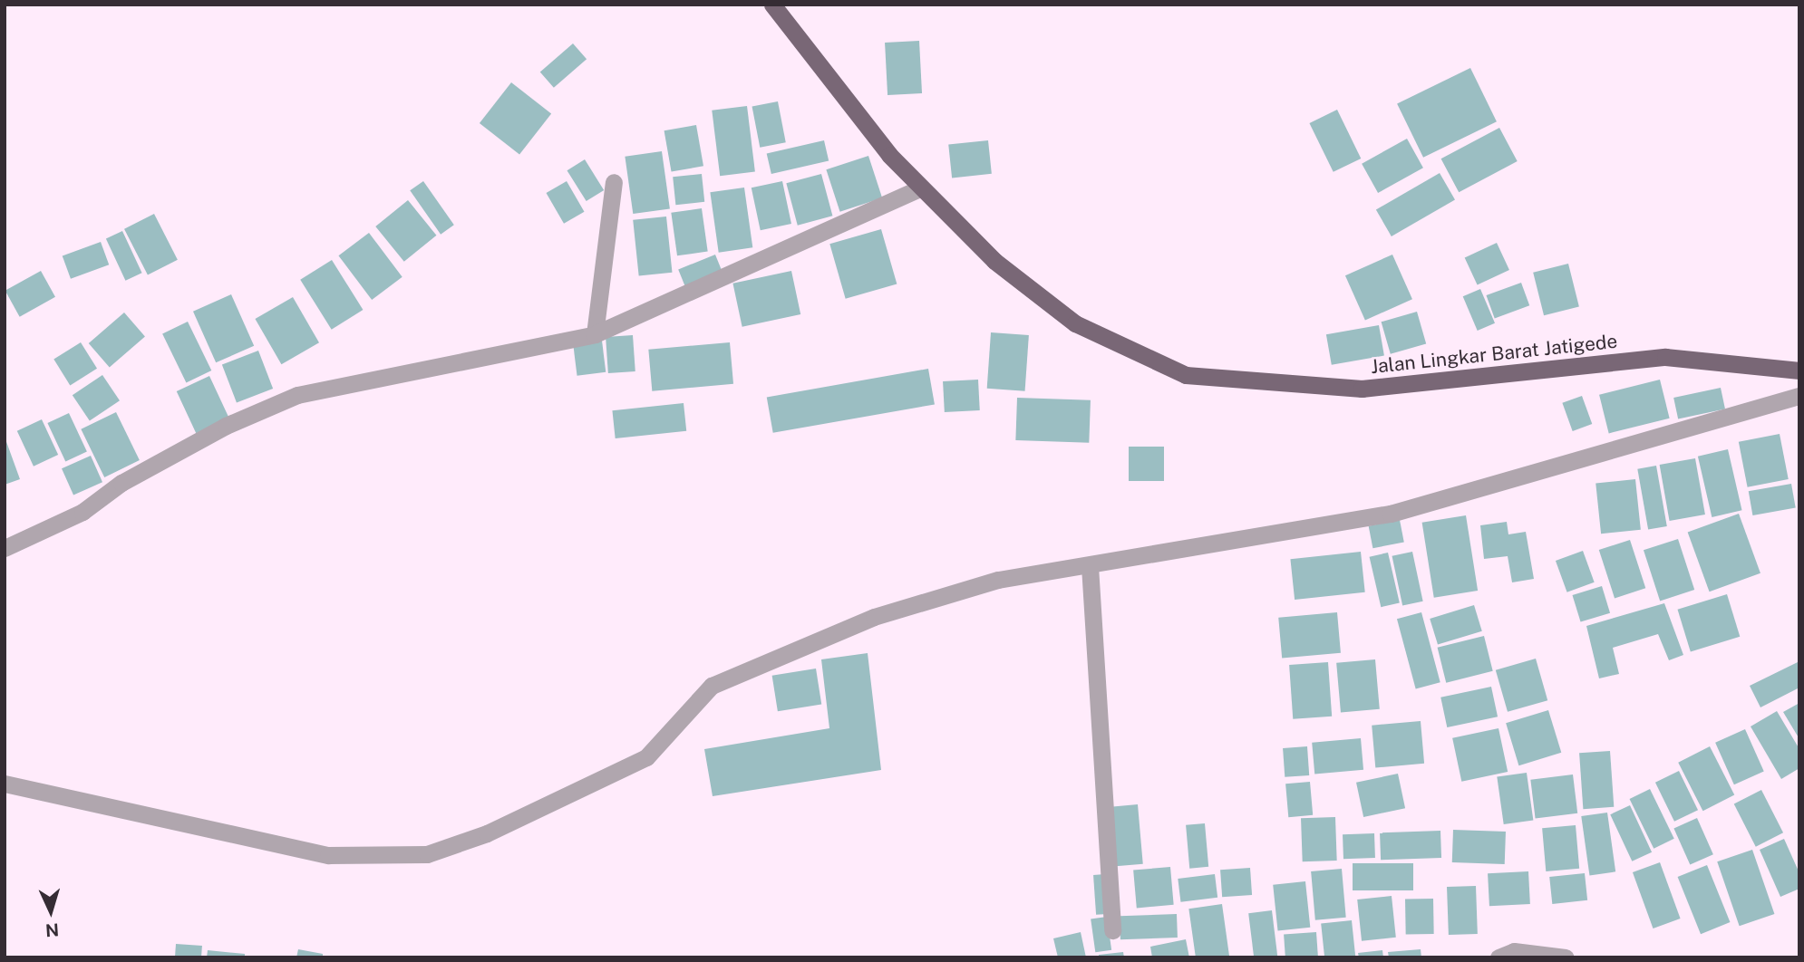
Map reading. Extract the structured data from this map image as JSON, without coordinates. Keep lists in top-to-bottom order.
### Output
{
  "streets": {
    "main road": ["Jalan Lingkar Barat Jatigede"]
  },
  "north": "bottom"
}
